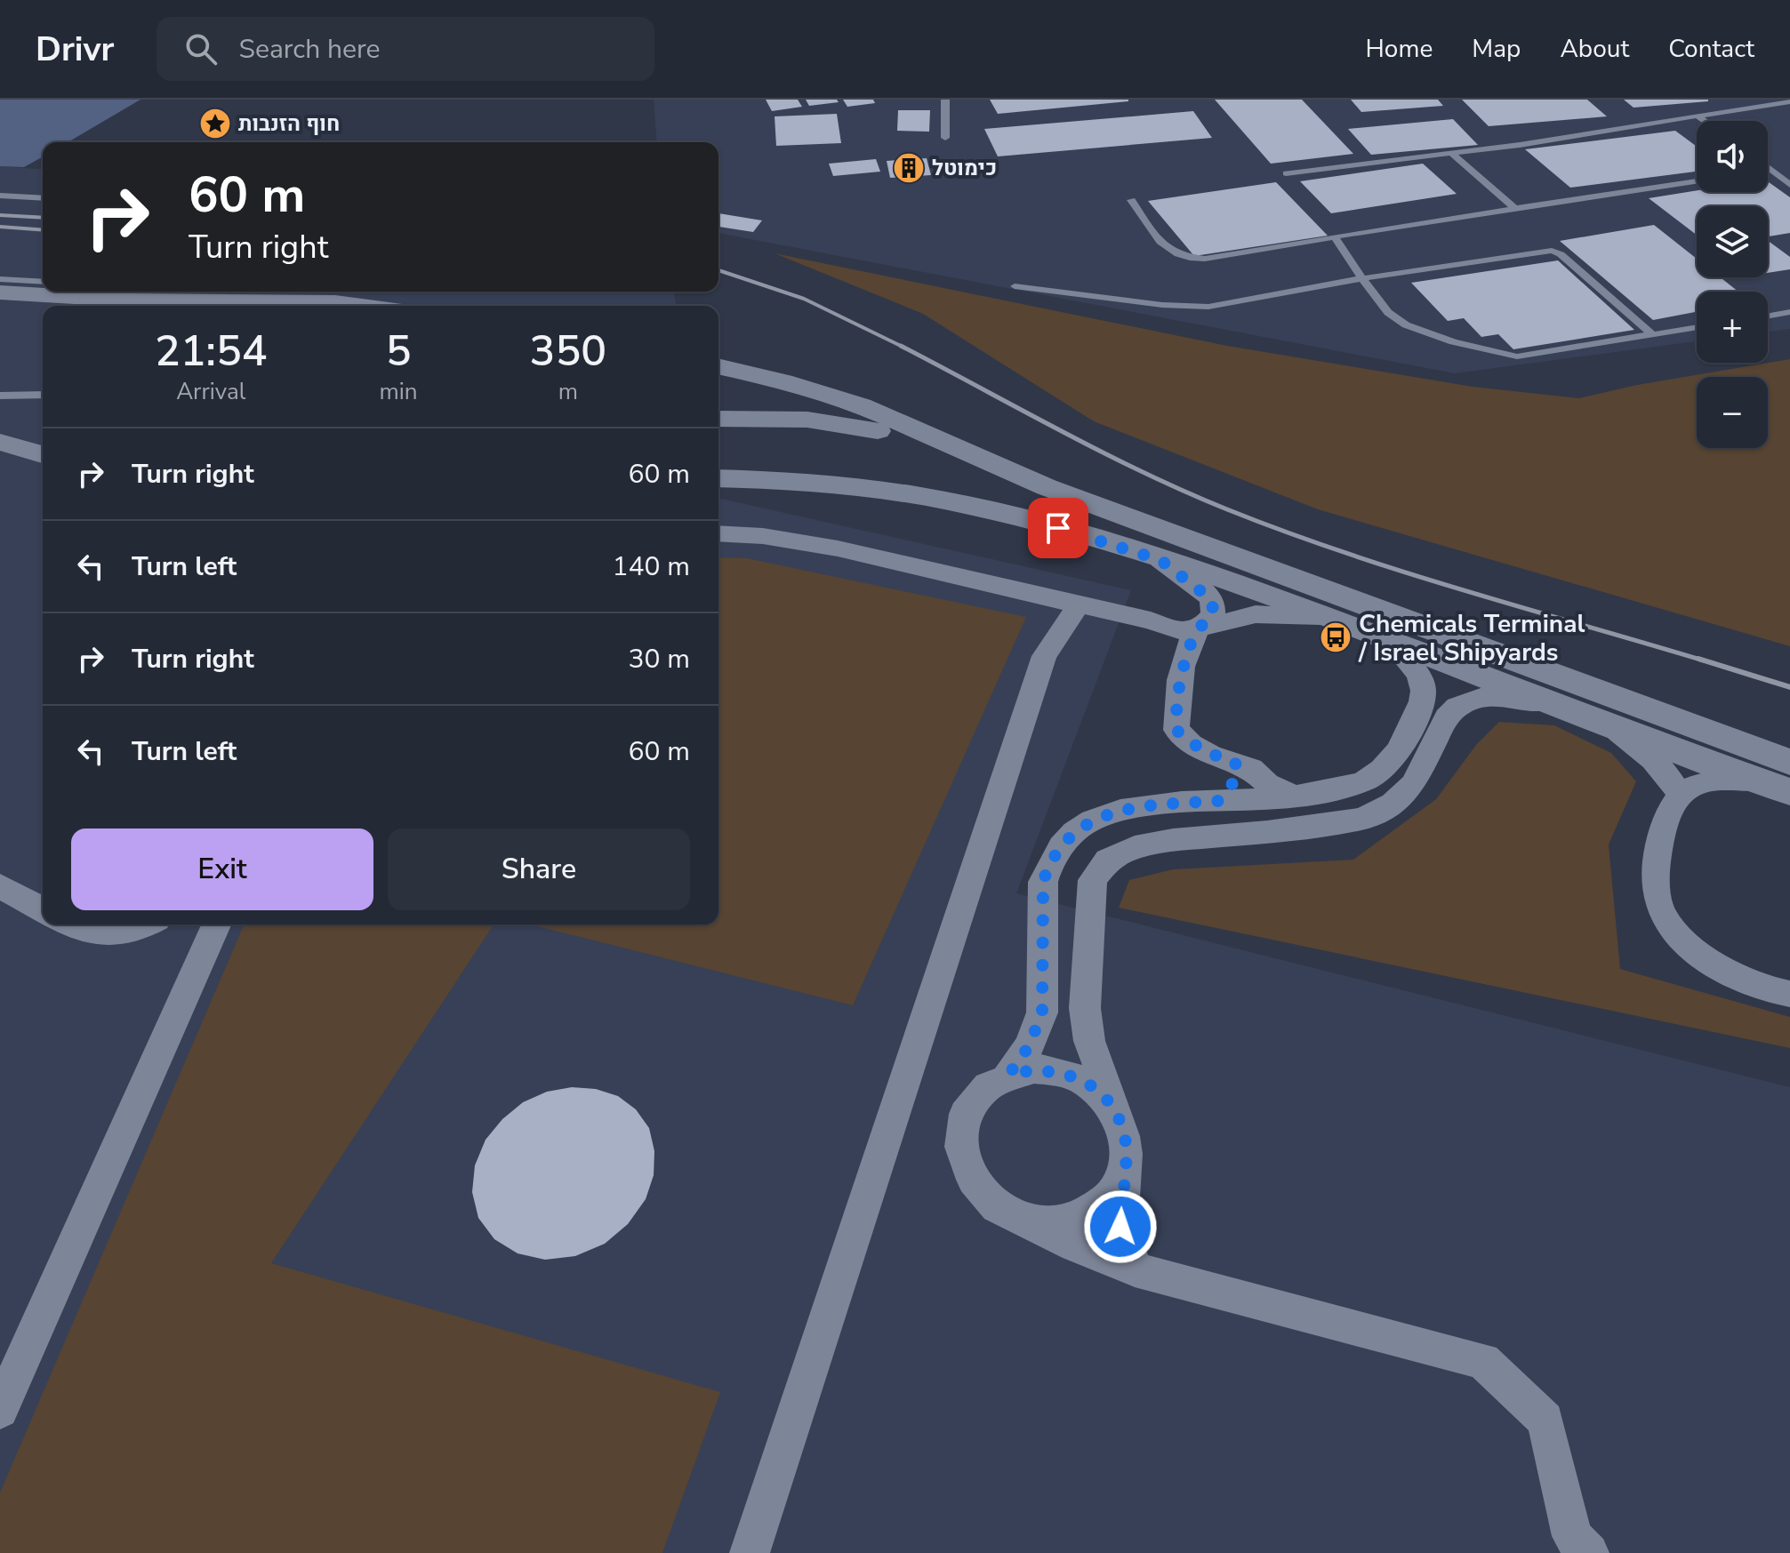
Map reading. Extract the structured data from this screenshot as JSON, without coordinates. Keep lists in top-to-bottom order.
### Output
{
  "places": {
    "place": ["חוף הזנבות"],
    "building": ["כימוטל"],
    "bus stop": ["Chemicals Terminal / Israel Shipyards"]
  },
  "page": {
    "header": "Drivr",
    "search": "Search here",
    "nav": [
      "Home",
      "Map",
      "About",
      "Contact"
    ],
    "map_buttons": ["+", "−"],
    "turn": ["60 m", "Turn right"],
    "eta": [
      "21:54",
      "Arrival",
      "5",
      "min",
      "350",
      "m"
    ],
    "list": [
      {
        "name": "Turn right",
        "value": "60 m"
      },
      {
        "name": "Turn left",
        "value": "140 m"
      },
      {
        "name": "Turn right",
        "value": "30 m"
      },
      {
        "name": "Turn left",
        "value": "60 m"
      }
    ],
    "buttons": ["Exit", "Share"]
  }
}
